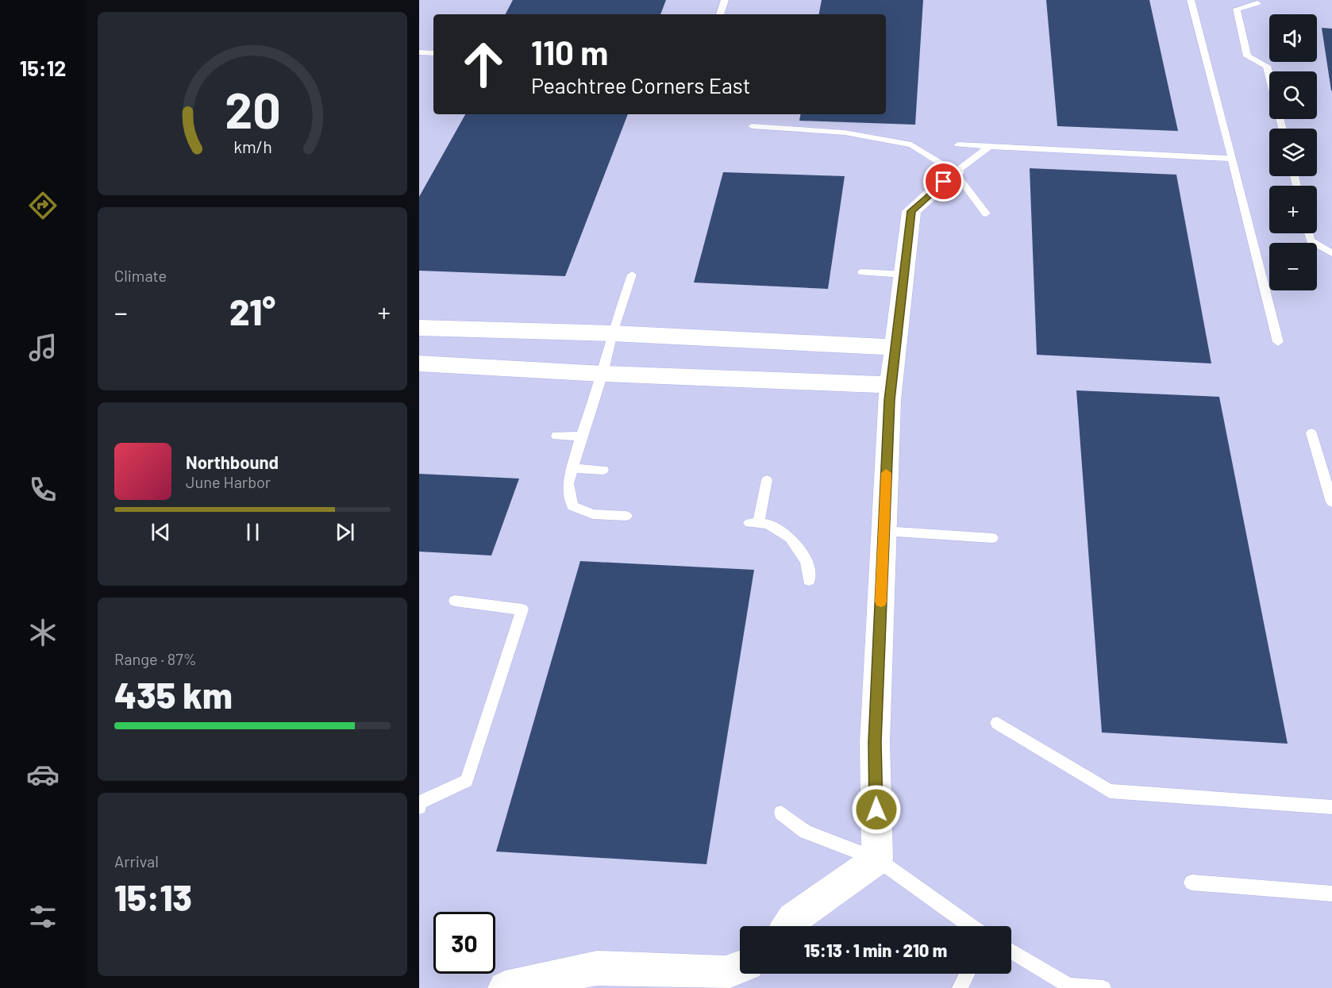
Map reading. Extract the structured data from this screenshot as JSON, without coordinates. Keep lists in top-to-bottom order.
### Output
{
  "page": {
    "tabs": "15:12",
    "map_buttons": ["+", "−"],
    "turn": ["110 m", "Peachtree Corners East"],
    "tile": [
      "Climate",
      ["Range · 87%", "435 km"],
      ["Arrival", "15:13"]
    ],
    "heat": ["−", "21°", "+"],
    "song": ["Northbound", "June Harbor"],
    "limit": "30",
    "trip": "15:13 · 1 min · 210 m",
    "gauge": ["20", "km/h"]
  }
}
